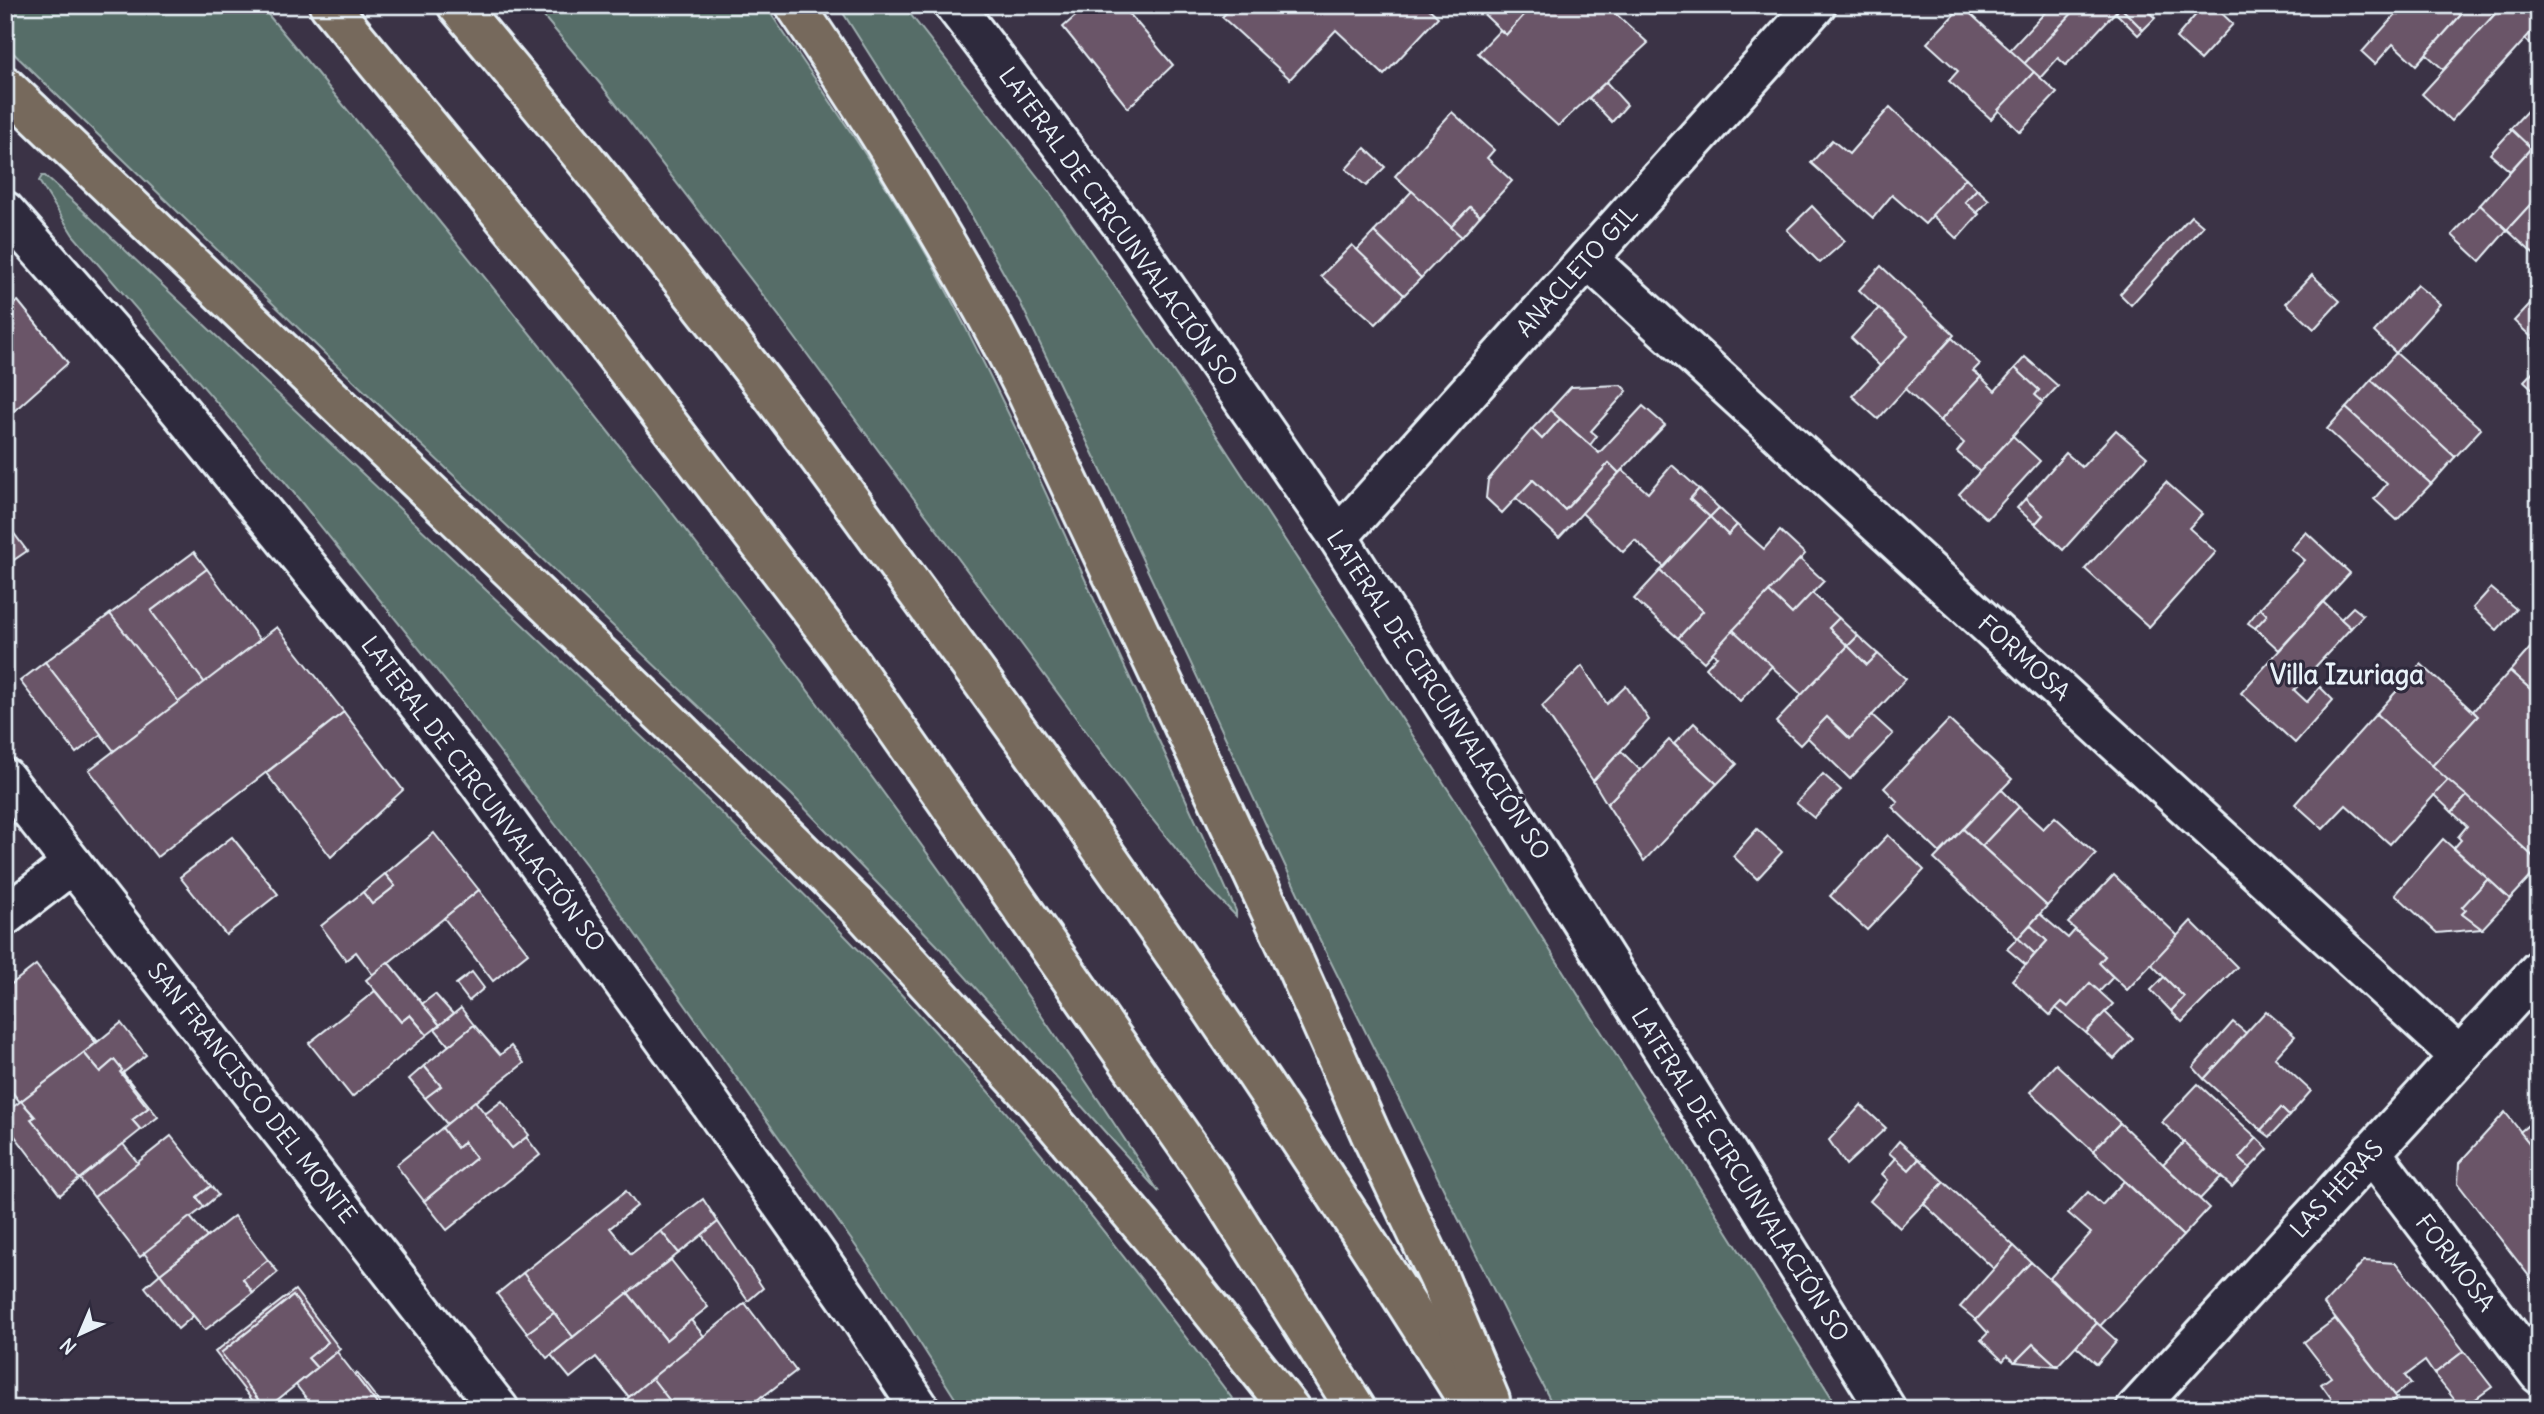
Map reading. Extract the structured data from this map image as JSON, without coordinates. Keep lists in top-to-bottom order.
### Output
{
  "streets": {
    "street": [
      "LATERAL DE CIRCUNVALACIÓN SO",
      "ANACLETO GIL",
      "FORMOSA",
      "SAN FRANCISCO DEL MONTE",
      "LAS HERAS"
    ]
  },
  "crossings": [
    ["LATERAL DE CIRCUNVALACIÓN SO", "ANACLETO GIL"],
    ["ANACLETO GIL", "FORMOSA"],
    ["FORMOSA", "LAS HERAS"]
  ],
  "districts": ["Villa Izuriaga"],
  "north": "bottom left"
}
